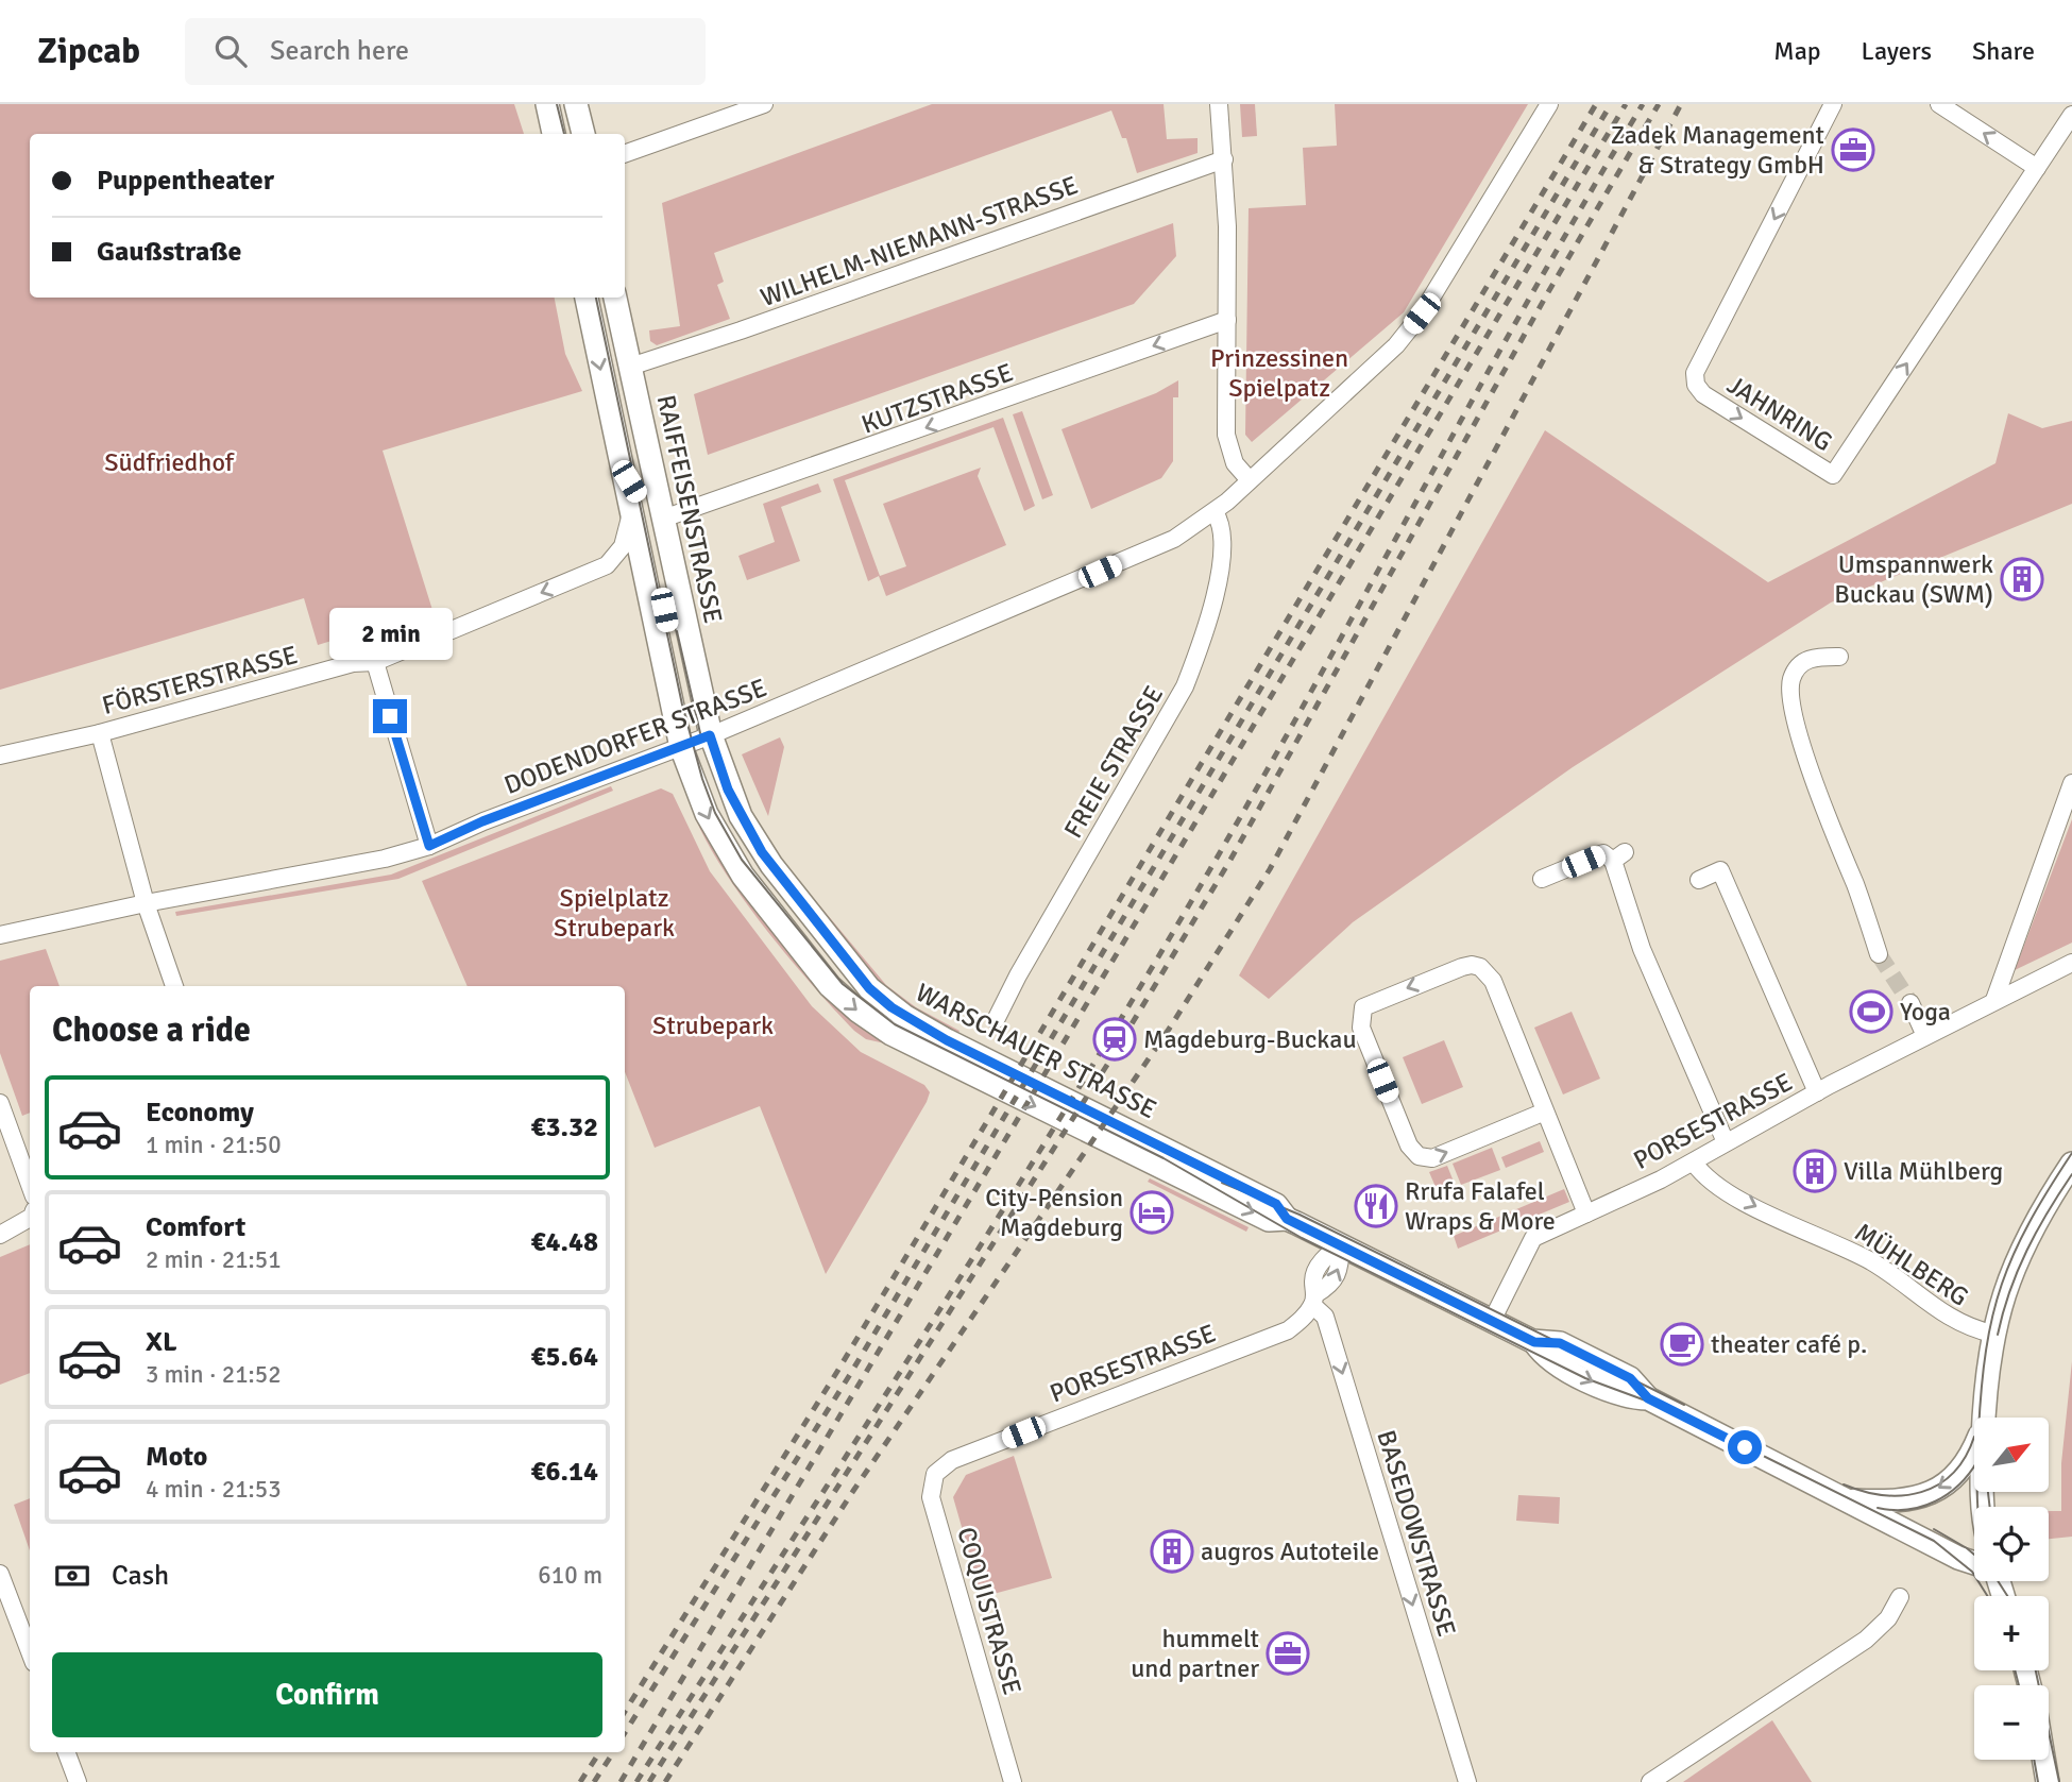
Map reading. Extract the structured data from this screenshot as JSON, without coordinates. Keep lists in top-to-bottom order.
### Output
{
  "streets": {
    "main road": ["RAIFFEISENSTRASSE", "WARSCHAUER STRASSE"],
    "street": [
      "WILHELM-NIEMANN-STRASSE",
      "KUTZSTRASSE",
      "JAHNRING",
      "FÖRSTERSTRASSE",
      "DODENDORFER STRASSE",
      "FREIE STRASSE",
      "PORSESTRASSE",
      "MÜHLBERG",
      "BASEDOWSTRASSE",
      "COQUISTRASSE"
    ]
  },
  "crossings": [
    ["WILHELM-NIEMANN-STRASSE", "RAIFFEISENSTRASSE"],
    ["KUTZSTRASSE", "RAIFFEISENSTRASSE"],
    ["RAIFFEISENSTRASSE", "DODENDORFER STRASSE"],
    ["RAIFFEISENSTRASSE", "WARSCHAUER STRASSE"],
    ["DODENDORFER STRASSE", "FREIE STRASSE"],
    ["DODENDORFER STRASSE", "WARSCHAUER STRASSE"],
    ["WARSCHAUER STRASSE", "PORSESTRASSE"],
    ["PORSESTRASSE", "MÜHLBERG"],
    ["PORSESTRASSE", "BASEDOWSTRASSE"],
    ["PORSESTRASSE", "COQUISTRASSE"]
  ],
  "one_way": [
    "KUTZSTRASSE",
    "FÖRSTERSTRASSE",
    "MÜHLBERG",
    "BASEDOWSTRASSE"
  ],
  "parks": [
    "Prinzessinen Spielpatz",
    "Südfriedhof",
    "Spielplatz Strubepark",
    "Strubepark"
  ],
  "places": {
    "office": ["Zadek Management & Strategy GmbH", "hummelt und partner"],
    "building": ["Umspannwerk Buckau (SWM)", "Villa Mühlberg", "augros Autoteile"],
    "sports": ["Yoga"],
    "station": ["Magdeburg-Buckau"],
    "restaurant": ["Rrufa Falafel Wraps & More"],
    "hotel": ["City-Pension Magdeburg"],
    "cafe": ["theater café p."]
  },
  "north": "top right",
  "page": {
    "header": "Zipcab",
    "search": "Search here",
    "nav": ["Map", "Layers", "Share"],
    "banner": ["Puppentheater", "Gaußstraße"],
    "bubble": "2 min",
    "heading": "Choose a ride",
    "list": [
      {
        "name": "Economy",
        "note": "1 min · 21:50",
        "value": "€3.32"
      },
      {
        "name": "Comfort",
        "note": "2 min · 21:51",
        "value": "€4.48"
      },
      {
        "name": "XL",
        "note": "3 min · 21:52",
        "value": "€5.64"
      },
      {
        "name": "Moto",
        "note": "4 min · 21:53",
        "value": "€6.14"
      }
    ],
    "map_buttons": ["+", "−"],
    "pay": ["Cash", "610 m"],
    "buttons": "Confirm"
  }
}
